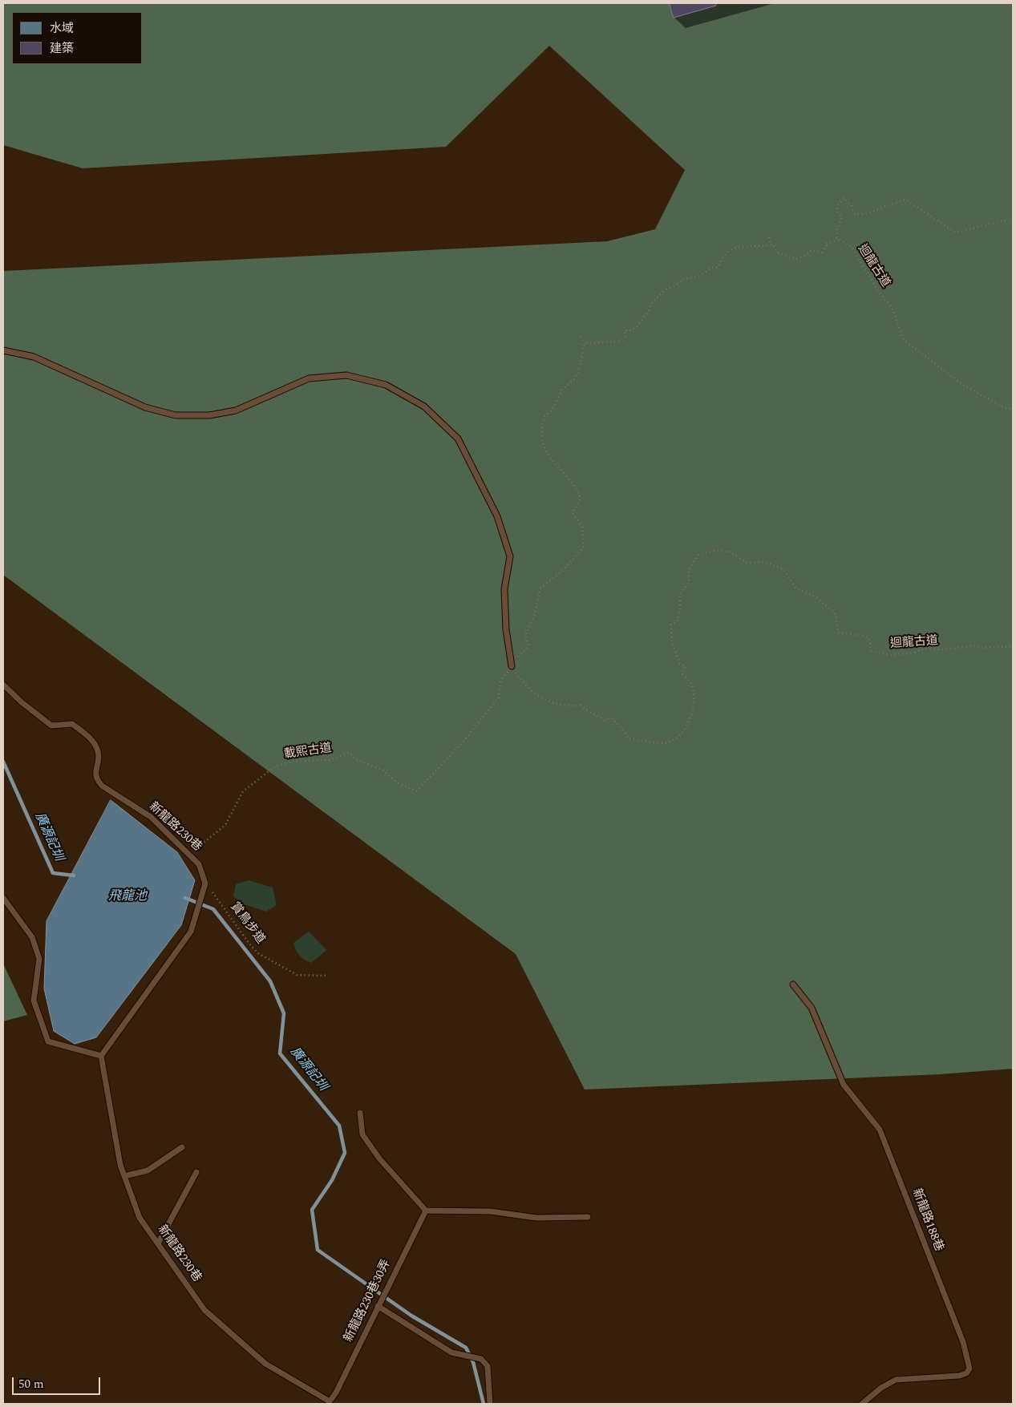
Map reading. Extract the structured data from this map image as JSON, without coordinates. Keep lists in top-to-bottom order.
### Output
{
  "streets": {
    "lane": ["新龍路230巷", "新龍路188巷", "新龍路230巷30弄"],
    "path": ["迴龍古道", "載熙古道", "賞鳥步道"]
  },
  "crossings": [
    ["迴龍古道", "載熙古道"],
    ["載熙古道", "新龍路230巷"],
    ["新龍路230巷", "賞鳥步道"],
    ["新龍路230巷", "新龍路230巷30弄"]
  ],
  "water": ["廣源記圳", "飛龍池"],
  "legend": ["水域", "建築"],
  "scale_bar": "50 m"
}
